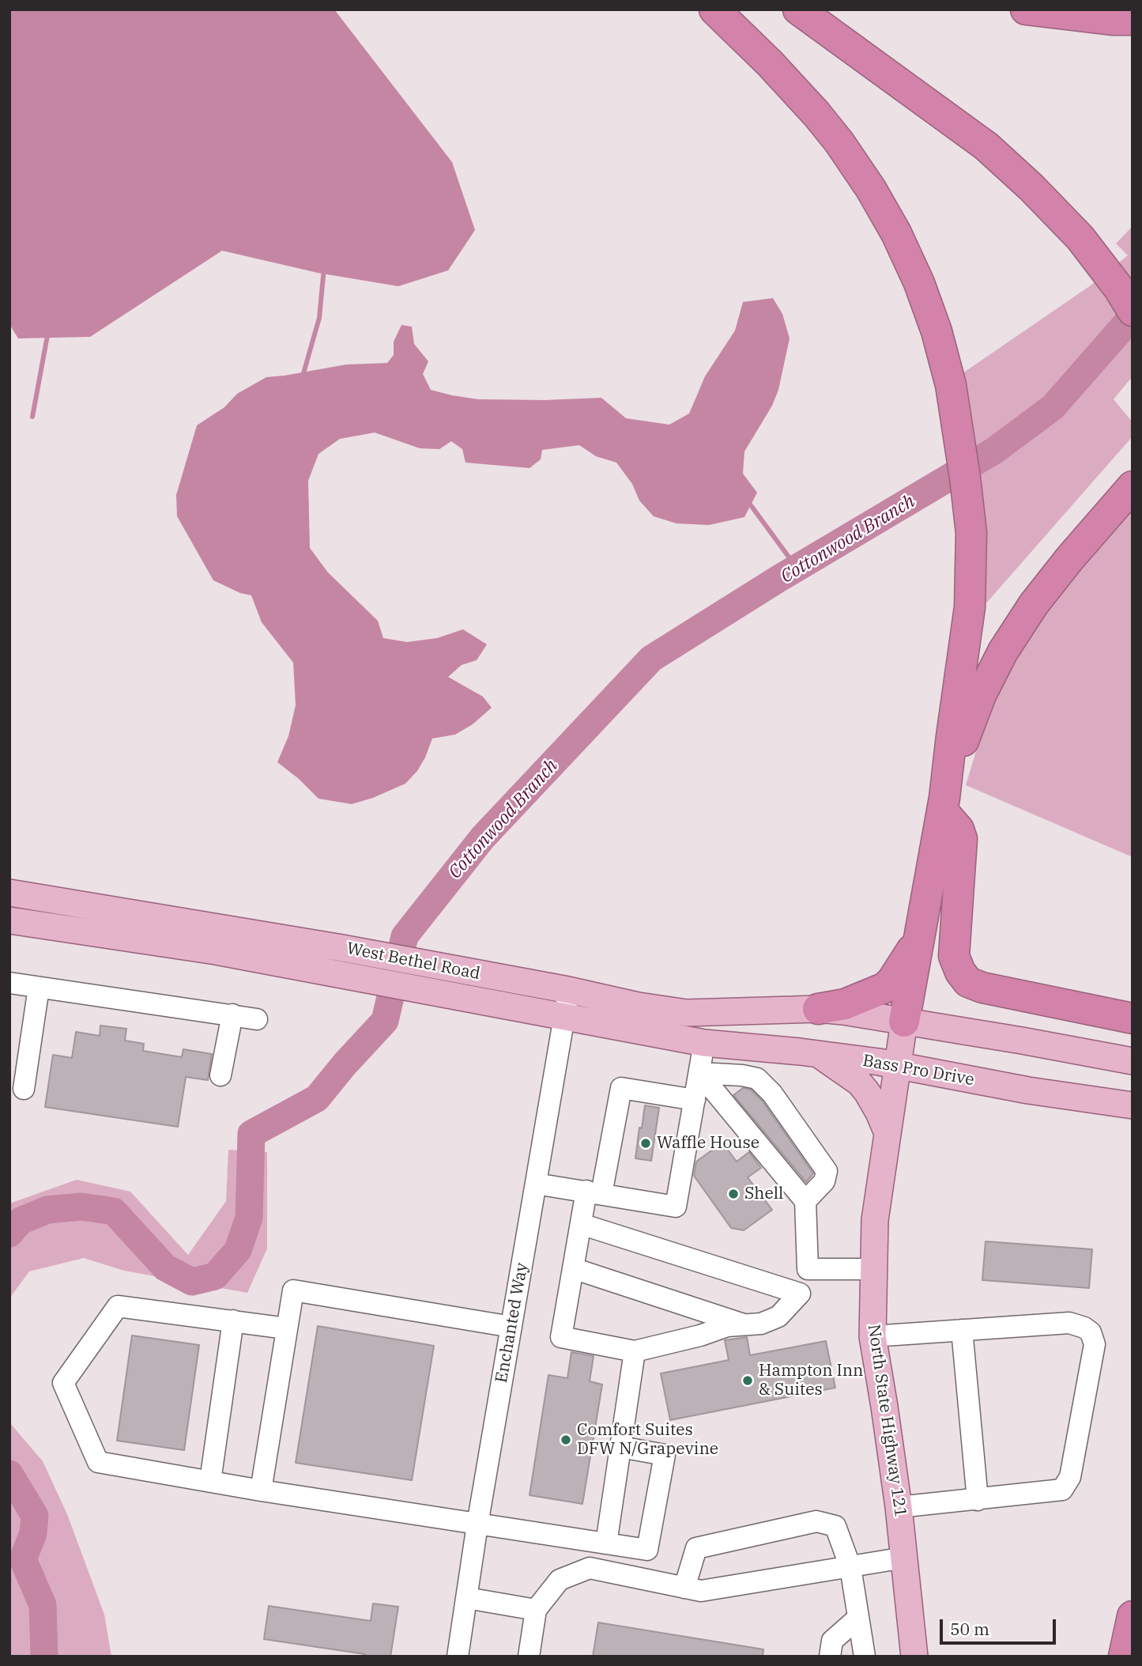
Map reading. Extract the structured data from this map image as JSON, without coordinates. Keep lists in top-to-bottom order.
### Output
{
  "streets": {
    "main road": ["West Bethel Road", "Bass Pro Drive", "North State Highway 121"],
    "street": ["Enchanted Way"]
  },
  "crossings": [
    ["West Bethel Road", "Bass Pro Drive"],
    ["West Bethel Road", "Enchanted Way"],
    ["Bass Pro Drive", "North State Highway 121"]
  ],
  "water": ["Cottonwood Branch"],
  "places": [
    "Waffle House",
    "Shell",
    "Hampton Inn & Suites",
    "Comfort Suites DFW N/Grapevine"
  ],
  "scale_bar": "50 m"
}
